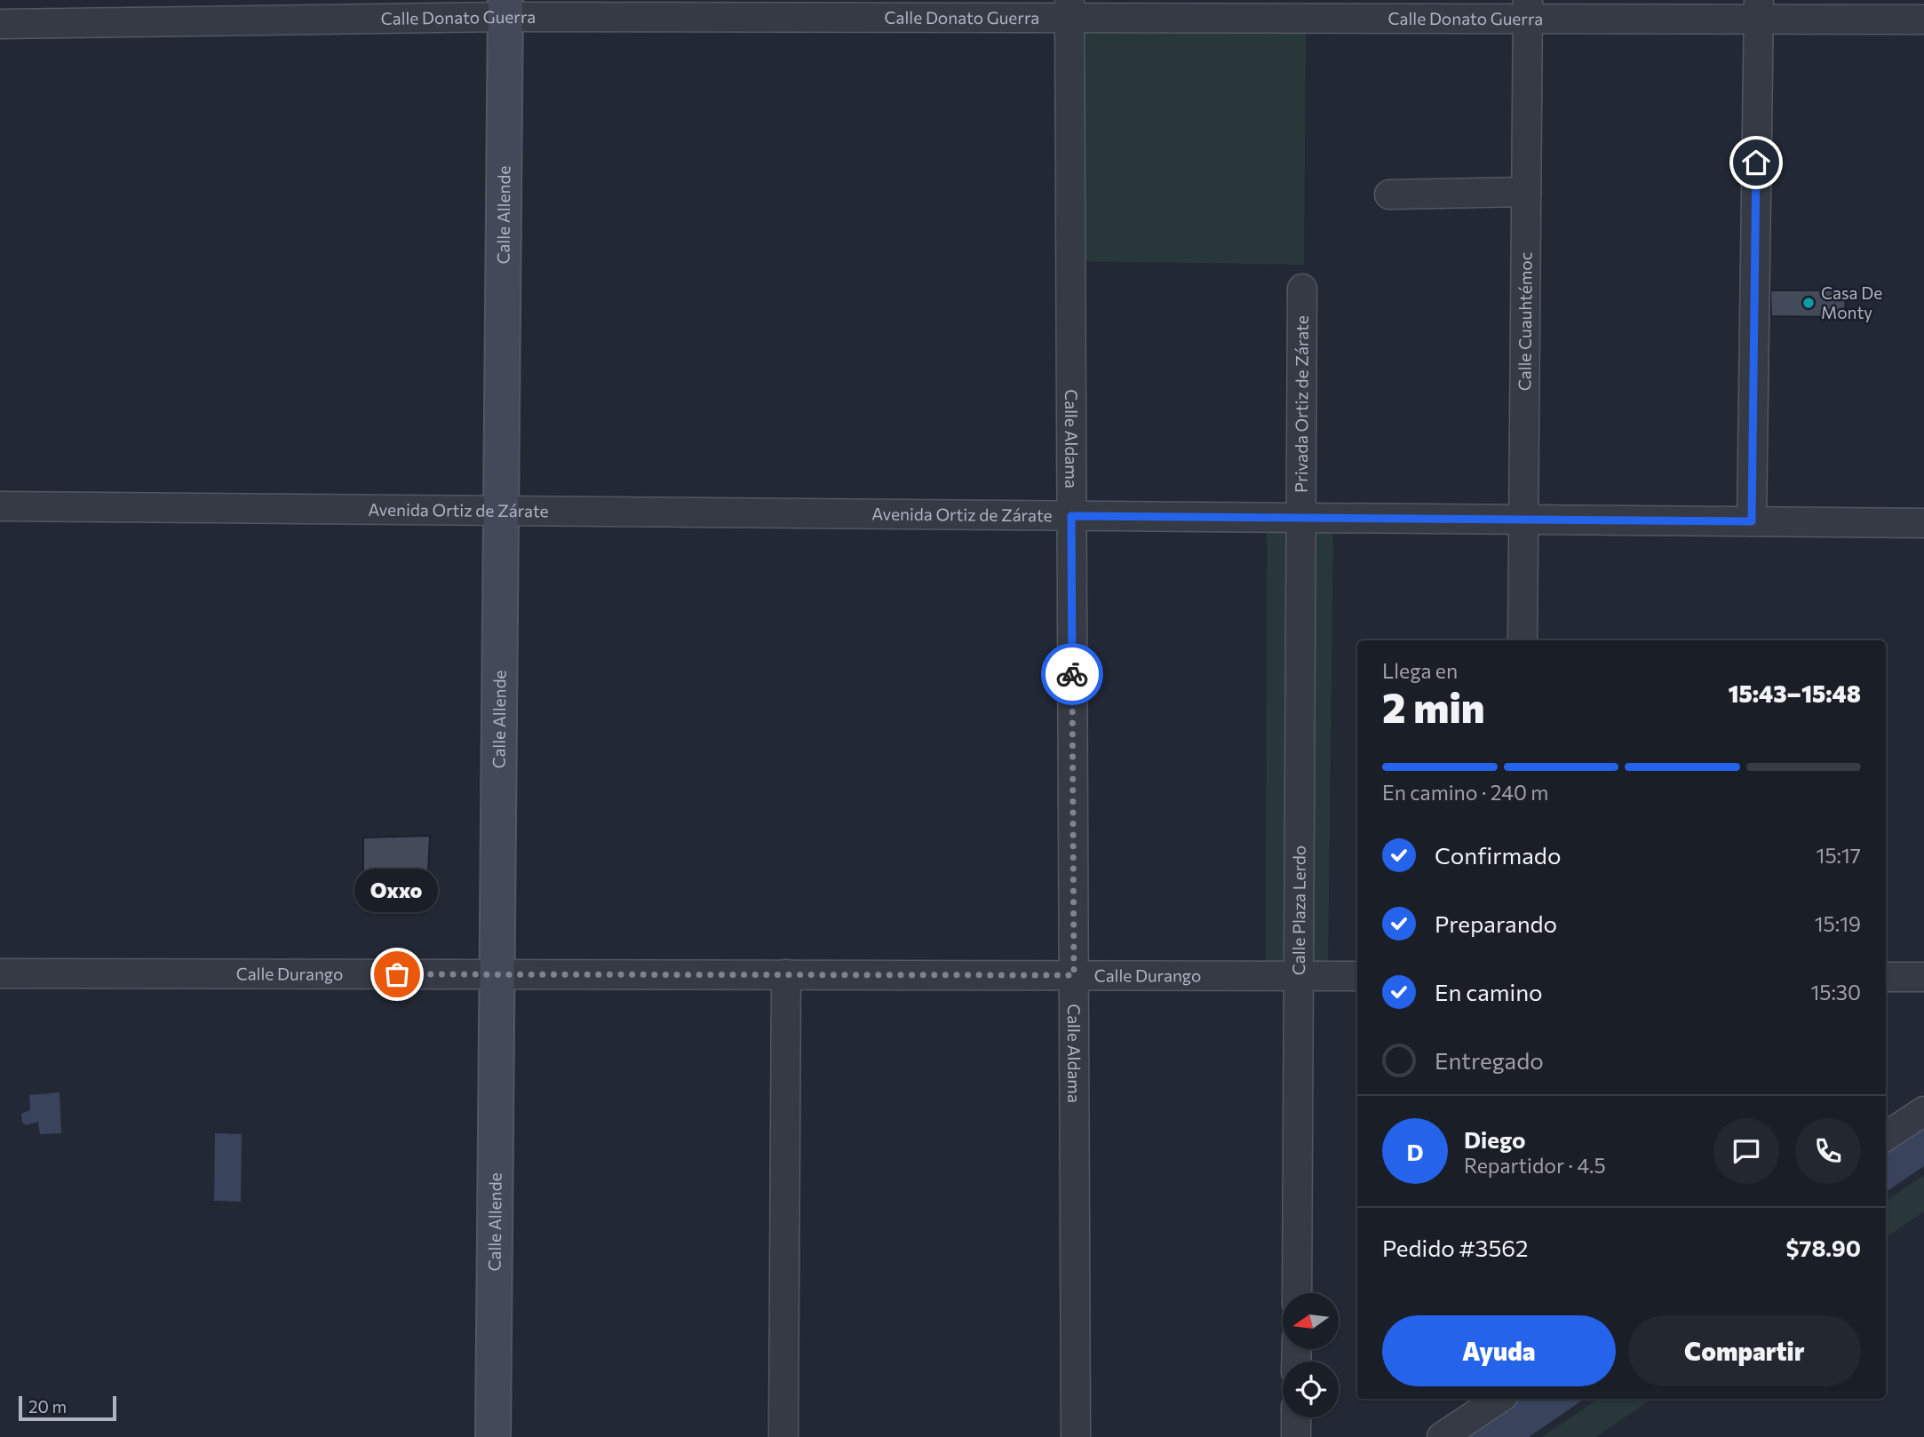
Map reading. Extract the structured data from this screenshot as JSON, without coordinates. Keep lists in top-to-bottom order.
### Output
{
  "streets": {
    "main road": ["Calle Allende"],
    "street": [
      "Calle Donato Guerra",
      "Calle Cuauhtémoc",
      "Privada Ortiz de Zárate",
      "Calle Aldama",
      "Avenida Ortiz de Zárate",
      "Calle Plaza Lerdo",
      "Calle Durango"
    ]
  },
  "crossings": [
    ["Calle Donato Guerra", "Calle Allende"],
    ["Calle Donato Guerra", "Calle Cuauhtémoc"],
    ["Calle Donato Guerra", "Calle Aldama"],
    ["Calle Allende", "Avenida Ortiz de Zárate"],
    ["Calle Allende", "Calle Durango"],
    ["Calle Cuauhtémoc", "Avenida Ortiz de Zárate"],
    ["Privada Ortiz de Zárate", "Avenida Ortiz de Zárate"],
    ["Privada Ortiz de Zárate", "Calle Plaza Lerdo"],
    ["Calle Aldama", "Avenida Ortiz de Zárate"],
    ["Calle Aldama", "Calle Durango"],
    ["Avenida Ortiz de Zárate", "Calle Plaza Lerdo"],
    ["Calle Plaza Lerdo", "Calle Durango"]
  ],
  "places": ["Casa De Monty", "Oxxo"],
  "scale_bar": "20 m",
  "north": "left",
  "page": {
    "heading": ["2 min", "Llega en", "15:43–15:48"],
    "panel": [
      "Diego",
      "Repartidor · 4.5",
      "Pedido #3562",
      "$78.90"
    ],
    "bar": "En camino · 240 m",
    "list": [
      ["Confirmado", "15:17"],
      ["Preparando", "15:19"],
      ["En camino", "15:30"],
      "Entregado"
    ],
    "bubble": "Oxxo",
    "round": "D",
    "buttons": ["Ayuda", "Compartir"],
    "scale": "20 m"
  }
}
